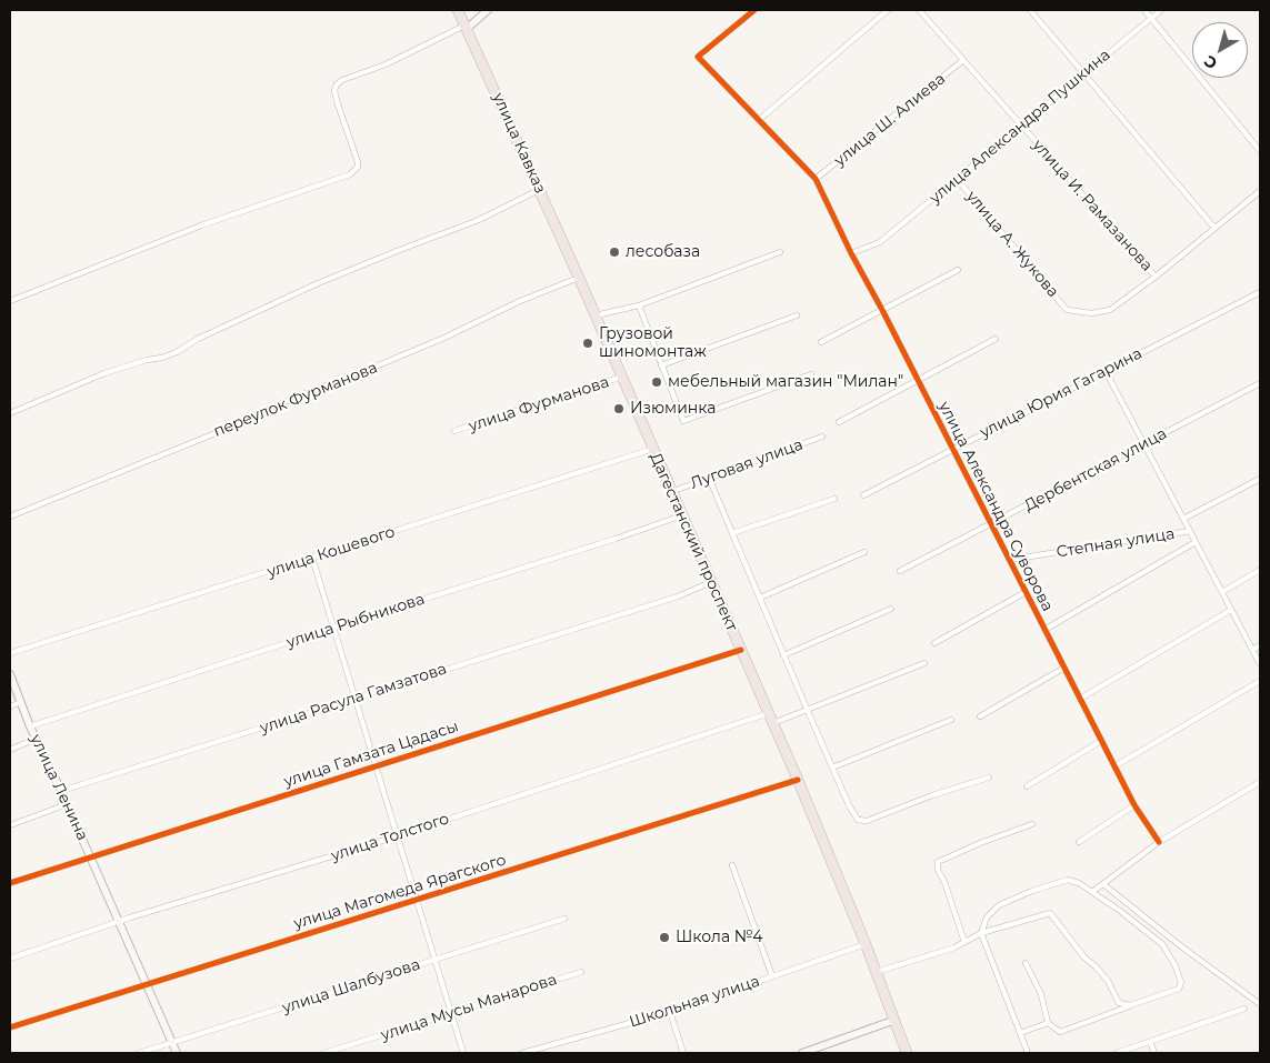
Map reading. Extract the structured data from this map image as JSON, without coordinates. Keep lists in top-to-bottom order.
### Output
{
  "streets": {
    "highway": ["улица Кавказ", "Дагестанский проспект"],
    "street": [
      "улица Ш. Алиева",
      "улица Александра Пушкина",
      "улица И. Рамазанова",
      "улица А. Жукова",
      "улица Юрия Гагарина",
      "переулок Фурманова",
      "улица Фурманова",
      "Луговая улица",
      "Дербентская улица",
      "улица Александра Суворова",
      "Степная улица",
      "улица Кошевого",
      "улица Рыбникова",
      "улица Расула Гамзатова",
      "улица Гамзата Цадасы",
      "улица Ленина",
      "улица Толстого",
      "улица Магомеда Ярагского",
      "улица Шалбузова",
      "Школьная улица",
      "улица Мусы Манарова"
    ]
  },
  "crossings": [
    ["улица Ш. Алиева", "улица И. Рамазанова"],
    ["улица Ш. Алиева", "улица Александра Суворова"],
    ["улица Александра Пушкина", "улица И. Рамазанова"],
    ["улица Александра Пушкина", "улица А. Жукова"],
    ["улица Александра Пушкина", "улица Александра Суворова"],
    ["улица Кавказ", "переулок Фурманова"],
    ["улица Кавказ", "Дагестанский проспект"],
    ["улица И. Рамазанова", "улица А. Жукова"],
    ["улица Юрия Гагарина", "улица Александра Суворова"],
    ["переулок Фурманова", "Дагестанский проспект"],
    ["улица Фурманова", "Дагестанский проспект"],
    ["Луговая улица", "Дагестанский проспект"],
    ["Дербентская улица", "улица Александра Суворова"],
    ["улица Александра Суворова", "Степная улица"],
    ["Дагестанский проспект", "улица Кошевого"],
    ["Дагестанский проспект", "улица Рыбникова"],
    ["Дагестанский проспект", "улица Расула Гамзатова"],
    ["Дагестанский проспект", "улица Гамзата Цадасы"],
    ["Дагестанский проспект", "улица Толстого"],
    ["Дагестанский проспект", "улица Магомеда Ярагского"],
    ["Дагестанский проспект", "Школьная улица"],
    ["улица Рыбникова", "улица Ленина"],
    ["улица Расула Гамзатова", "улица Ленина"],
    ["улица Гамзата Цадасы", "улица Ленина"],
    ["улица Ленина", "улица Толстого"],
    ["улица Ленина", "улица Магомеда Ярагского"],
    ["улица Ленина", "улица Шалбузова"]
  ],
  "places": [
    "лесобаза",
    "Грузовой шиномонтаж",
    "мебельный магазин \"Милан\"",
    "Изюминка",
    "Школа №4"
  ],
  "north": "bottom left"
}
